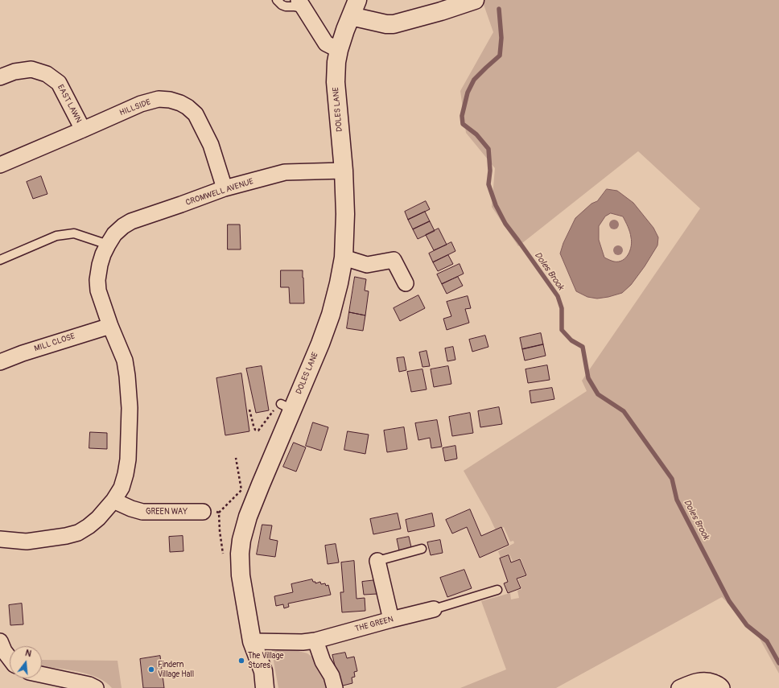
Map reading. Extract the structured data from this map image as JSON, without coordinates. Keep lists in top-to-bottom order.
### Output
{
  "streets": {
    "street": [
      "EAST LAWN",
      "HILLSIDE",
      "DOLES LANE",
      "CROMWELL AVENUE",
      "MILL CLOSE",
      "GREEN WAY",
      "THE GREEN"
    ]
  },
  "crossings": [
    ["EAST LAWN", "HILLSIDE"],
    ["HILLSIDE", "CROMWELL AVENUE"],
    ["DOLES LANE", "CROMWELL AVENUE"],
    ["DOLES LANE", "THE GREEN"],
    ["CROMWELL AVENUE", "MILL CLOSE"],
    ["CROMWELL AVENUE", "GREEN WAY"]
  ],
  "water": ["Doles Brook"],
  "places": ["The Village Stores", "Findern Village Hall"],
  "north": "top"
}
